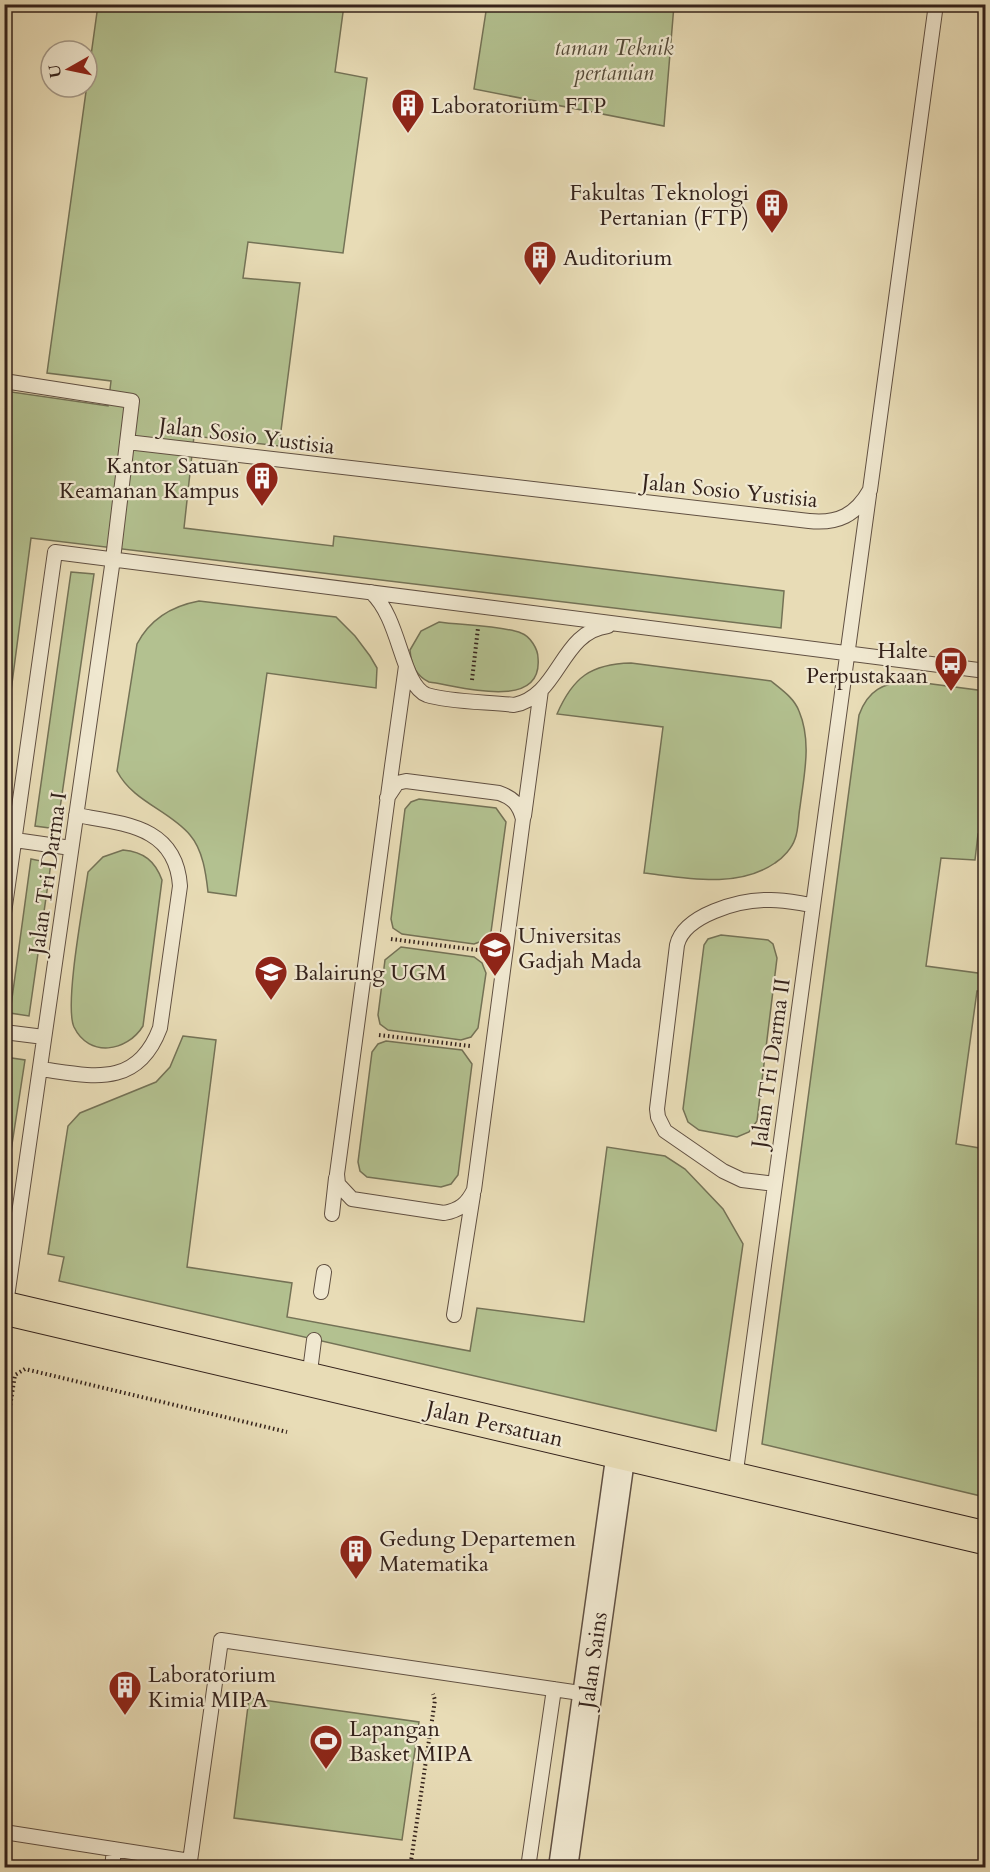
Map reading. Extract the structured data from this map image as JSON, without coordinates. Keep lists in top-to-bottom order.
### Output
{
  "streets": {
    "main road": ["Jalan Persatuan"],
    "street": ["Jalan Sains"],
    "lane": ["Jalan Sosio Yustisia", "Jalan Tri Darma I", "Jalan Tri Darma II"]
  },
  "crossings": [
    ["Jalan Sosio Yustisia", "Jalan Tri Darma I"],
    ["Jalan Sosio Yustisia", "Jalan Tri Darma II"],
    ["Jalan Tri Darma I", "Jalan Persatuan"],
    ["Jalan Tri Darma II", "Jalan Persatuan"],
    ["Jalan Persatuan", "Jalan Sains"]
  ],
  "parks": ["taman Teknik pertanian"],
  "places": {
    "building": [
      "Laboratorium FTP",
      "Fakultas Teknologi Pertanian (FTP)",
      "Auditorium",
      "Kantor Satuan Keamanan Kampus",
      "Gedung Departemen Matematika",
      "Laboratorium Kimia MIPA"
    ],
    "bus stop": ["Halte Perpustakaan"],
    "school or university": ["Universitas Gadjah Mada", "Balairung UGM"],
    "sports": ["Lapangan Basket MIPA"]
  },
  "north": "left"
}
